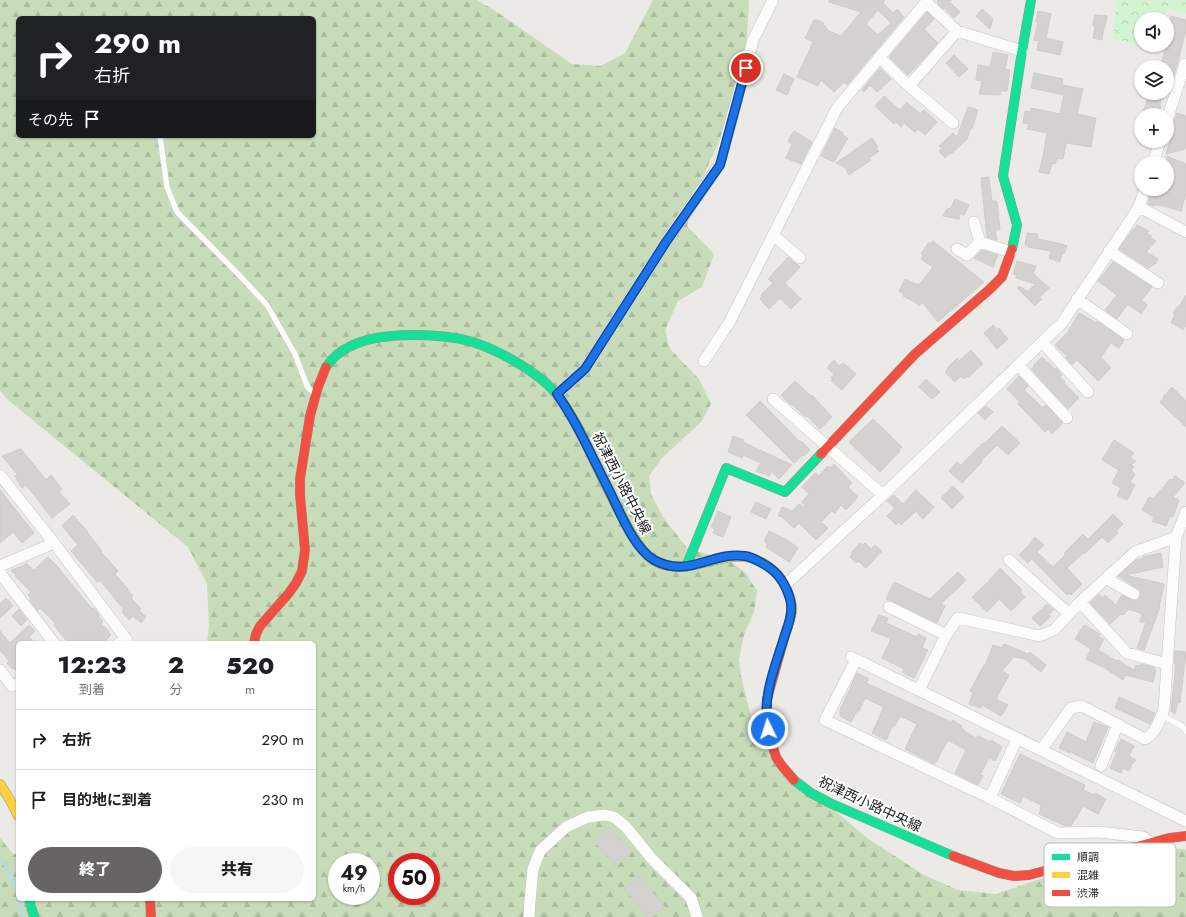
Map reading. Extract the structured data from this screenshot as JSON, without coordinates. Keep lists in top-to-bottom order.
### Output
{
  "streets": {
    "main road": ["祝津西小路中央線"]
  },
  "legend": ["順調", "混雑", "渋滞"],
  "page": {
    "map_buttons": ["+", "−"],
    "turn": ["290 m", "右折"],
    "then": "その先",
    "eta": [
      "12:23",
      "到着",
      "2",
      "分",
      "520",
      "m"
    ],
    "list": [
      {
        "name": "右折",
        "value": "290 m"
      },
      {
        "name": "目的地に到着",
        "value": "230 m"
      }
    ],
    "buttons": ["終了", "共有"],
    "speed": "49 km/h",
    "limit": "50"
  }
}
